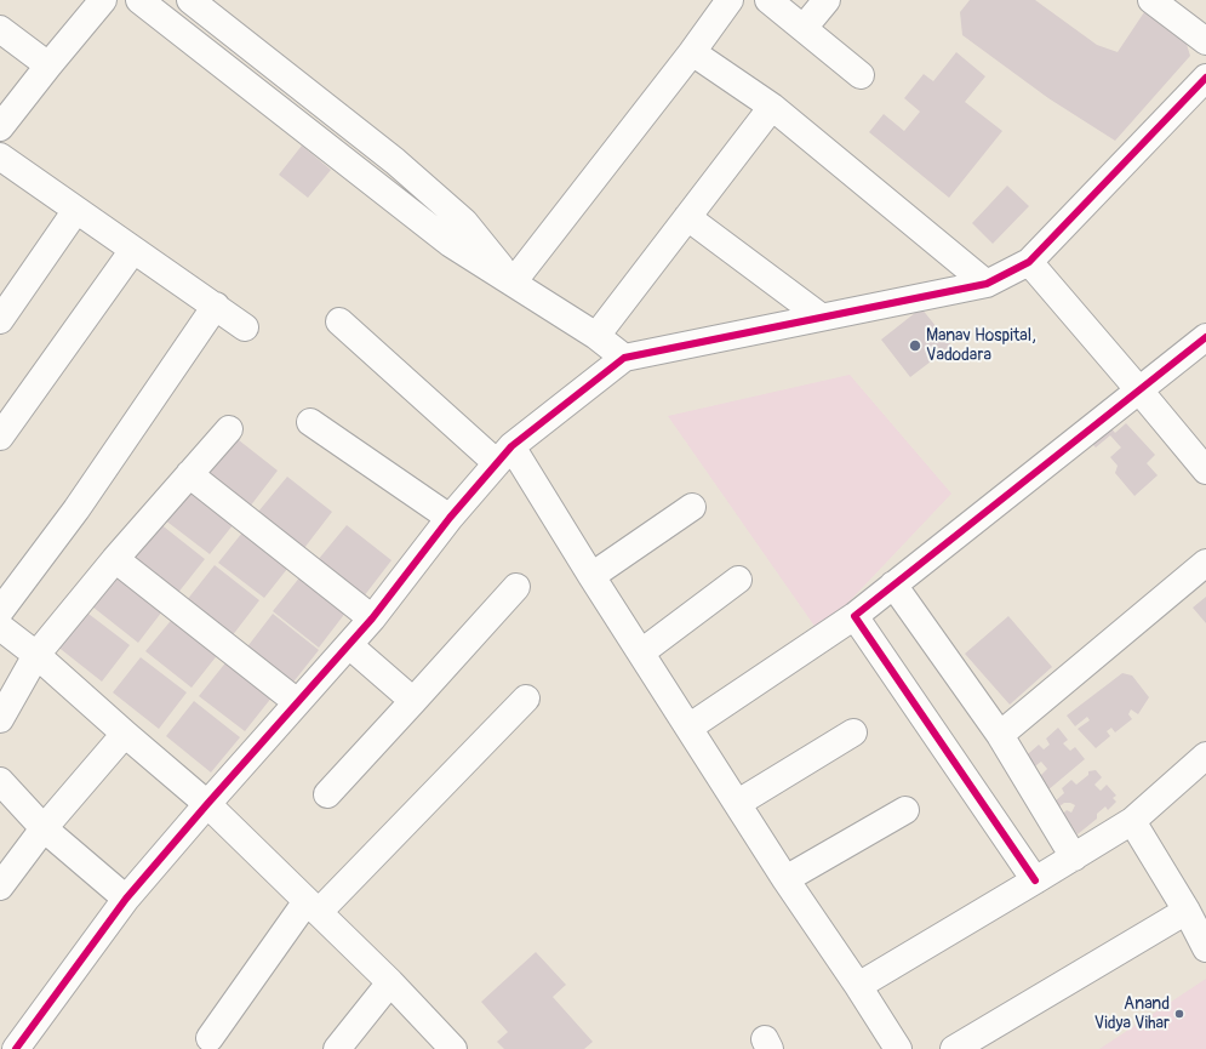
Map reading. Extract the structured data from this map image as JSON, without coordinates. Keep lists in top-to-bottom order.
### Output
{
  "places": ["Manav Hospital, Vadodara", "Anand Vidya Vihar"]
}
